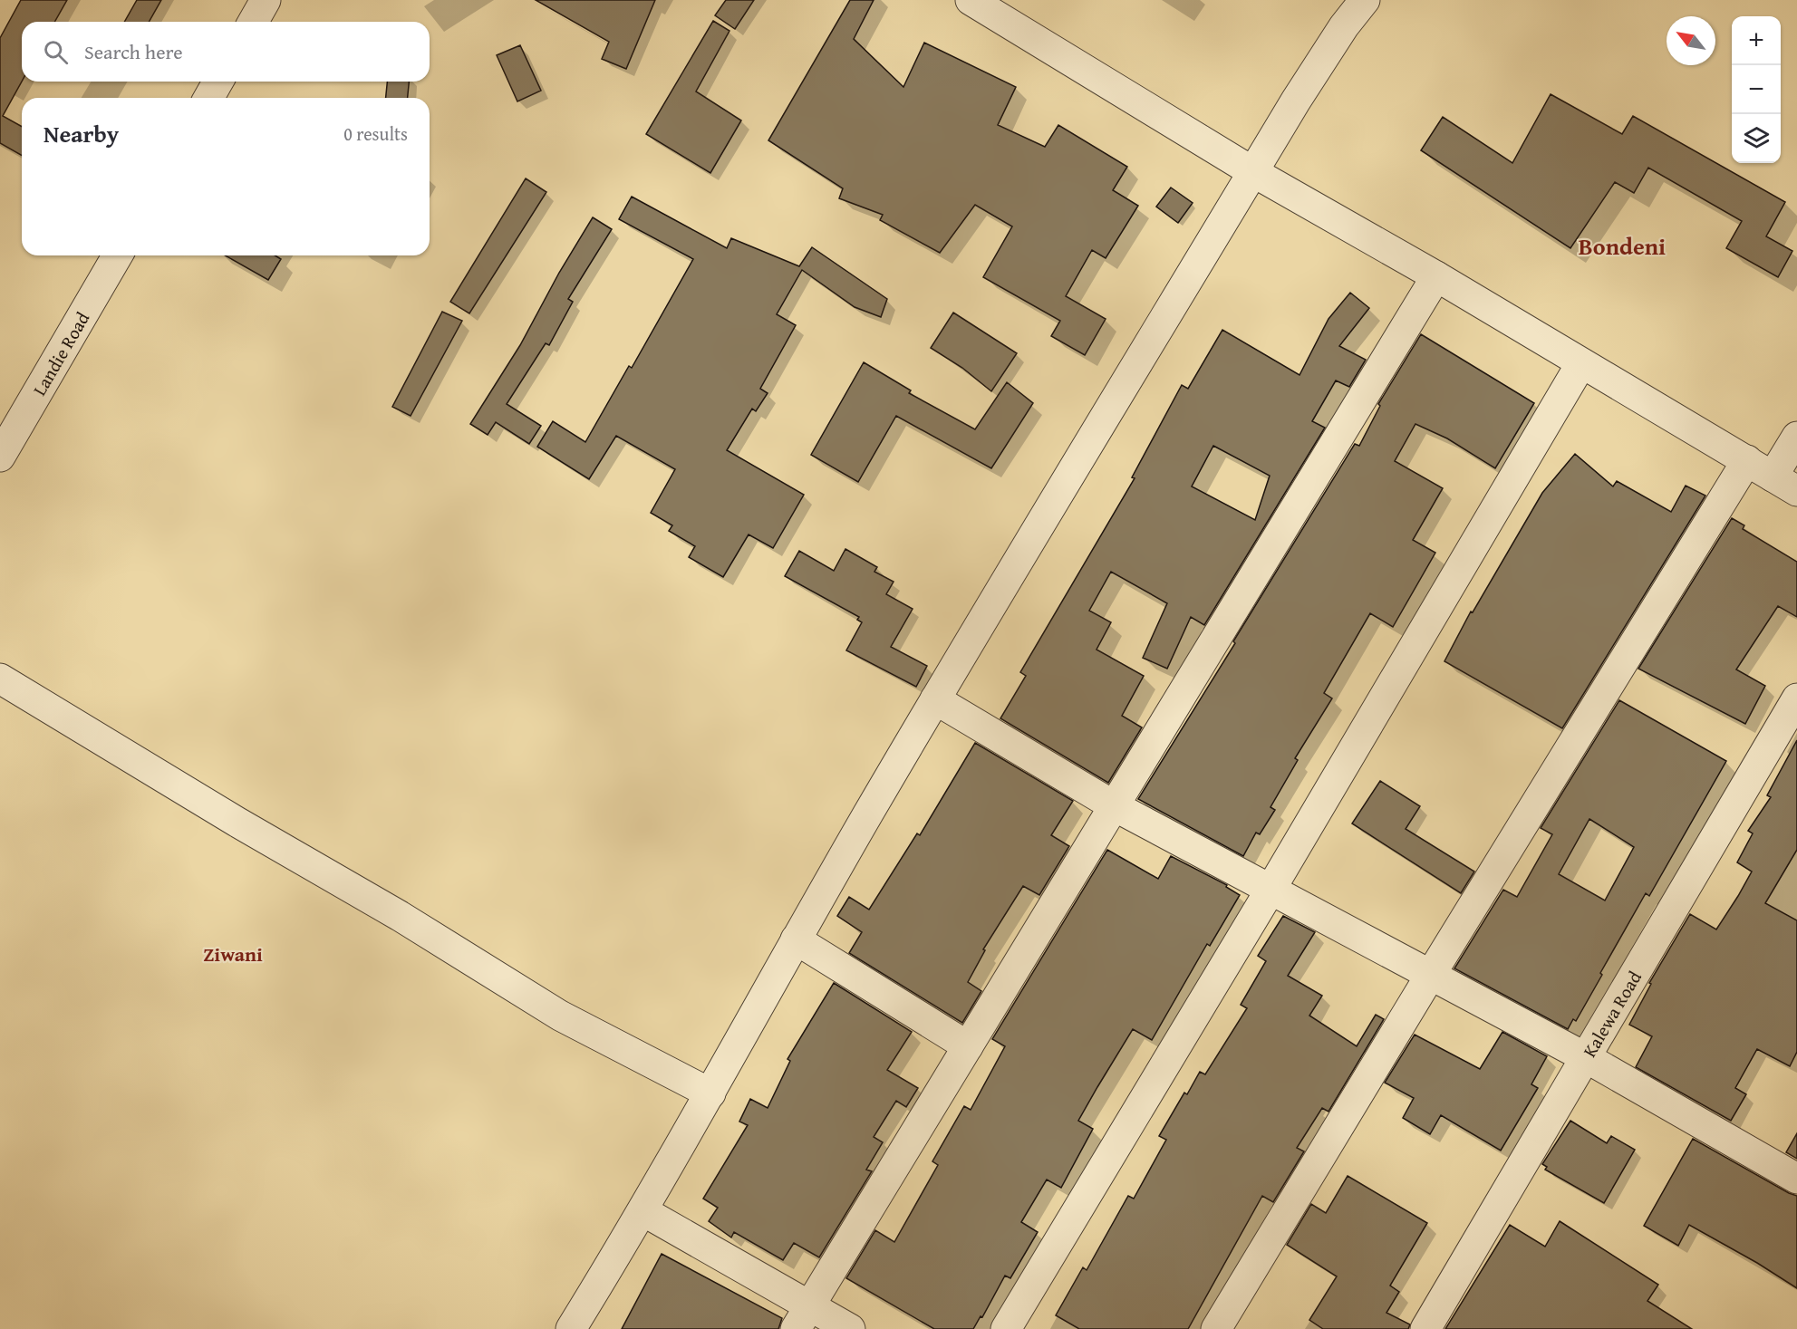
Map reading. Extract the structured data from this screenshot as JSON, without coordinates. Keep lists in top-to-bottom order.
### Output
{
  "streets": {
    "street": ["Landie Road", "Kalewa Road"]
  },
  "districts": ["Bondeni", "Ziwani"],
  "north": "top left",
  "page": {
    "map_buttons": ["+", "−"],
    "search": "Search here",
    "heading": ["Nearby", "0 results"]
  }
}
